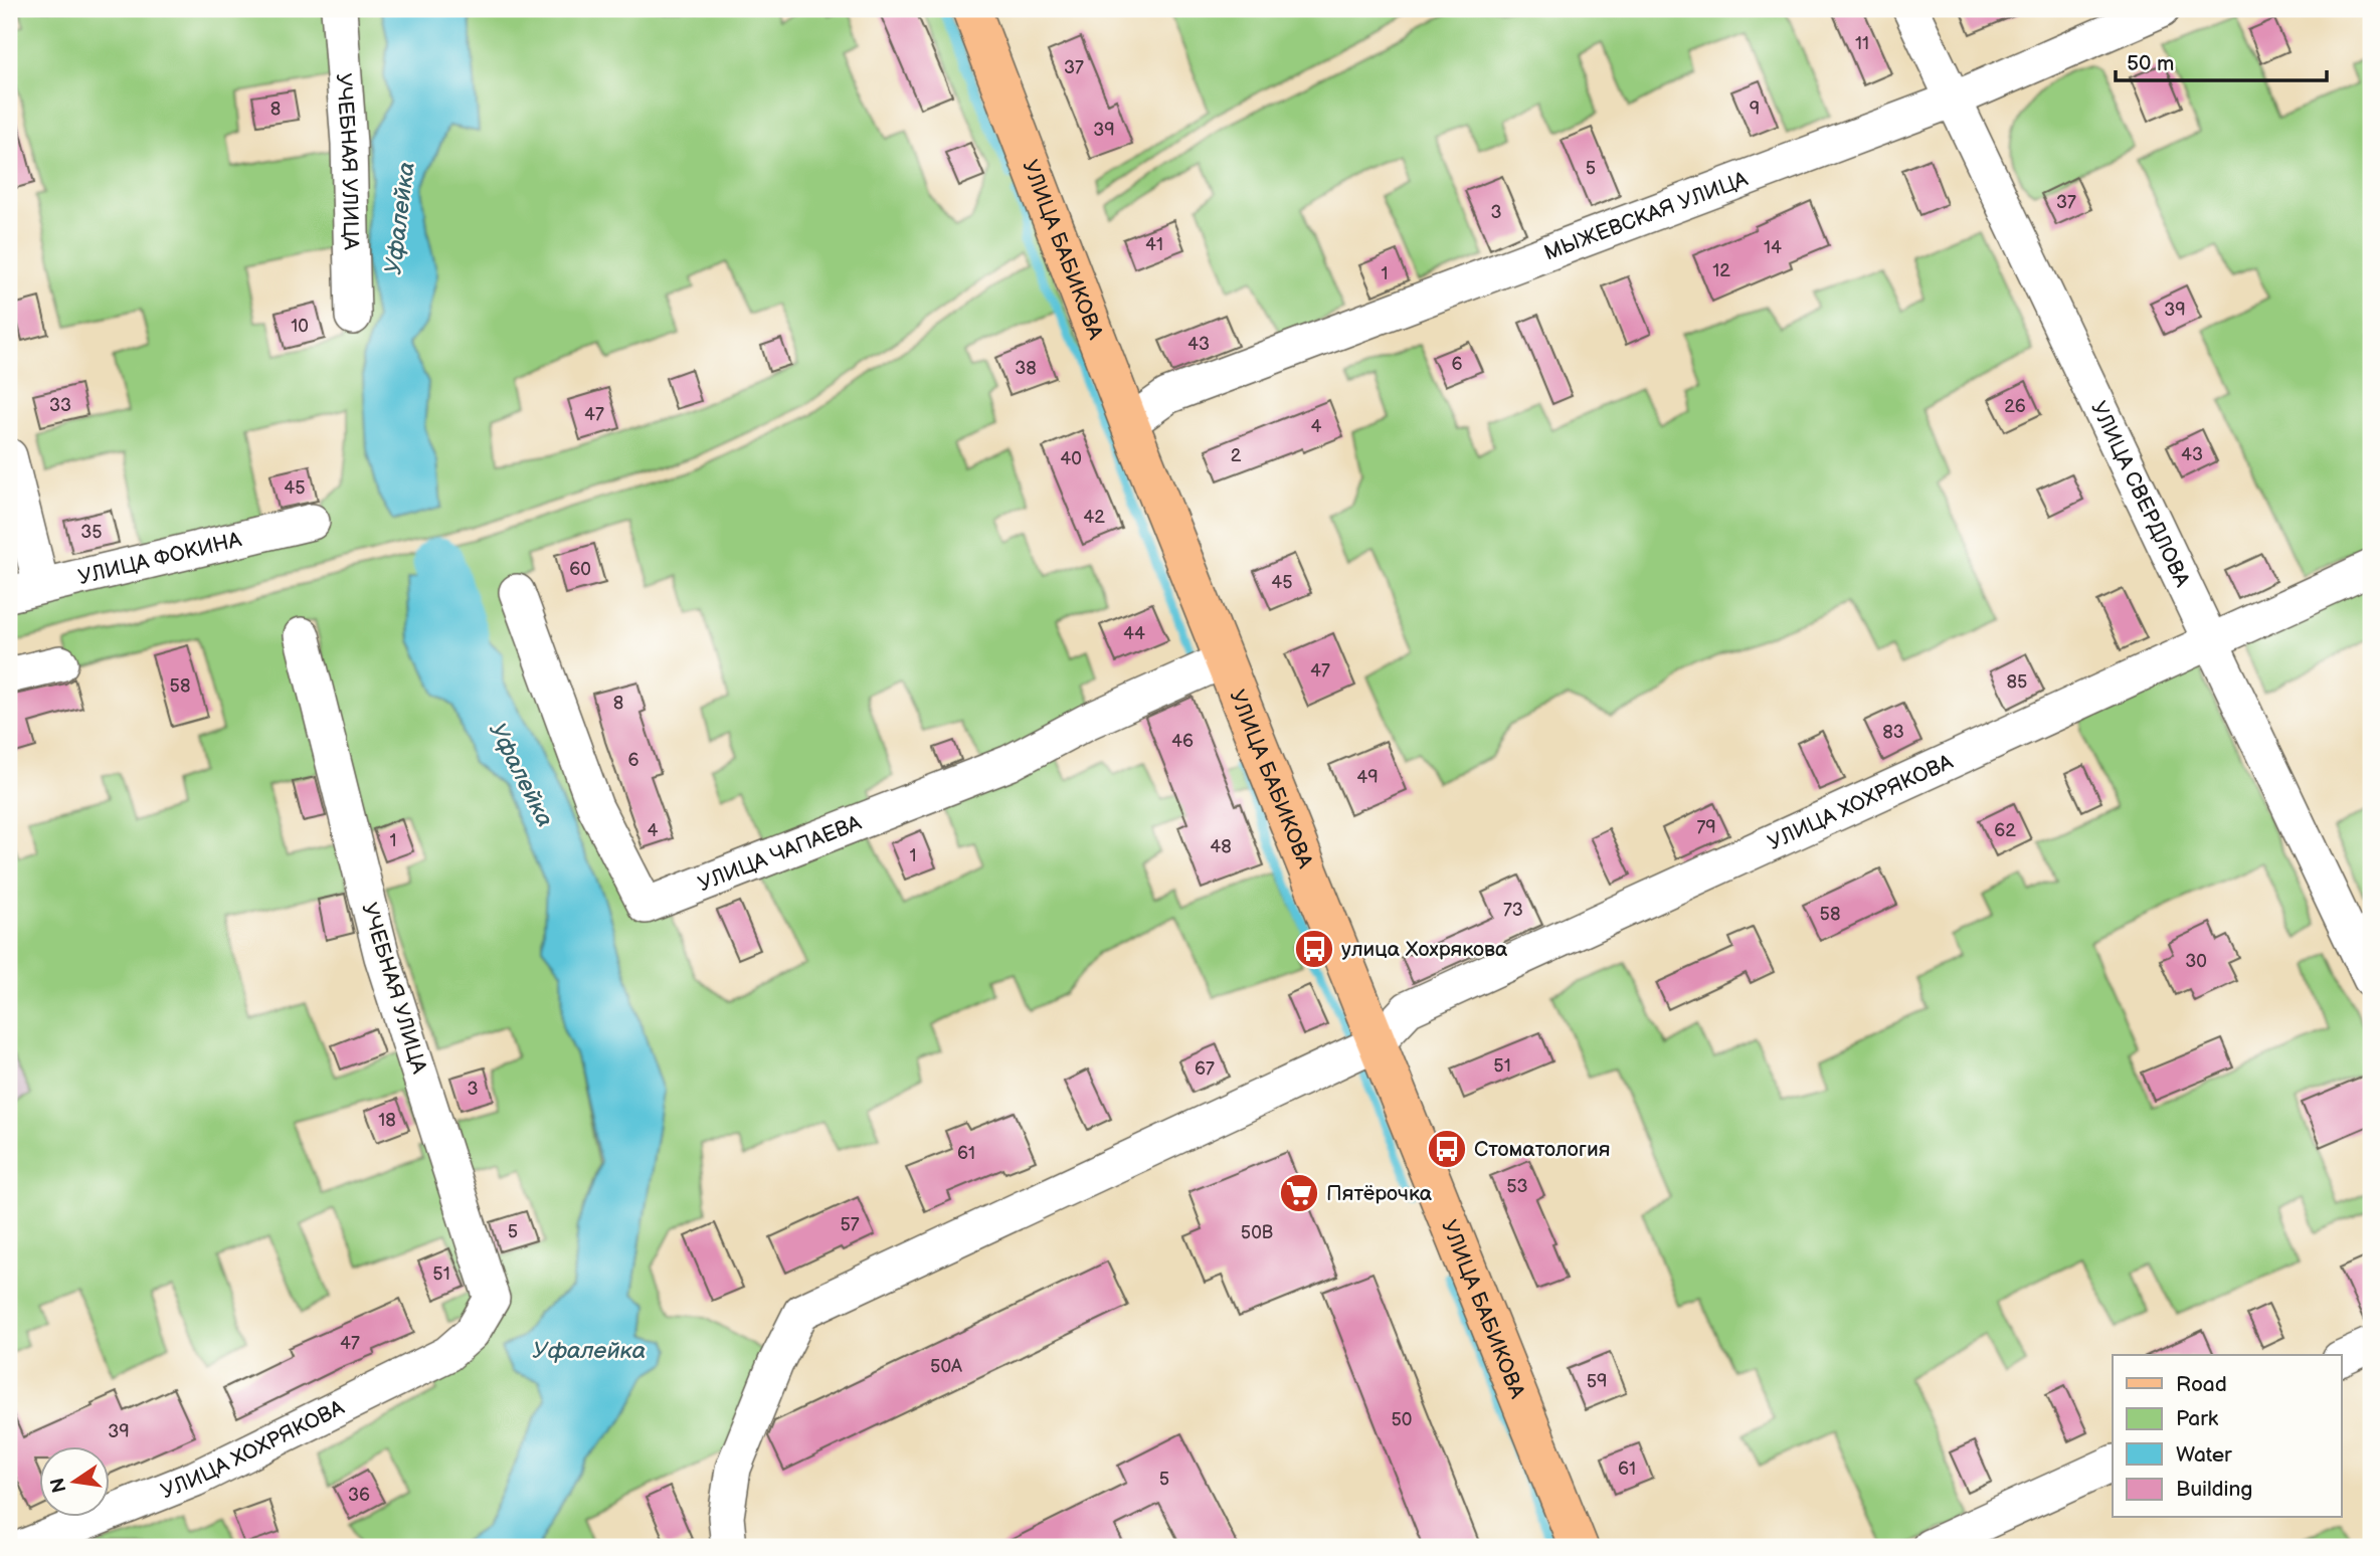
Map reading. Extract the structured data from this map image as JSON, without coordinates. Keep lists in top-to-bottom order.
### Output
{
  "streets": {
    "main road": ["УЛИЦА БАБИКОВА"],
    "street": [
      "УЧЕБНАЯ УЛИЦА",
      "МЫЖЕВСКАЯ УЛИЦА",
      "УЛИЦА СВЕРДЛОВА",
      "УЛИЦА ФОКИНА",
      "УЛИЦА ХОХРЯКОВА",
      "УЛИЦА ЧАПАЕВА"
    ]
  },
  "crossings": [
    ["УЧЕБНАЯ УЛИЦА", "УЛИЦА ХОХРЯКОВА"],
    ["МЫЖЕВСКАЯ УЛИЦА", "УЛИЦА БАБИКОВА"],
    ["МЫЖЕВСКАЯ УЛИЦА", "УЛИЦА СВЕРДЛОВА"],
    ["УЛИЦА БАБИКОВА", "УЛИЦА ХОХРЯКОВА"],
    ["УЛИЦА БАБИКОВА", "УЛИЦА ЧАПАЕВА"],
    ["УЛИЦА СВЕРДЛОВА", "УЛИЦА ХОХРЯКОВА"]
  ],
  "water": ["Уфалейка"],
  "places": {
    "bus stop": ["улица Хохрякова", "Стоматология"],
    "supermarket": ["Пятёрочка"]
  },
  "house_numbers": [
    "11",
    "37",
    "8",
    "9",
    "39",
    "5",
    "37",
    "3",
    "41",
    "14",
    "12",
    "1",
    "39",
    "10",
    "43",
    "6",
    "38",
    "33",
    "26",
    "47",
    "4",
    "43",
    "2",
    "40",
    "45",
    "42",
    "35",
    "60",
    "45",
    "44",
    "47",
    "85",
    "58",
    "8",
    "83",
    "46",
    "6",
    "49",
    "79",
    "4",
    "62",
    "1",
    "48",
    "1",
    "73",
    "58",
    "30",
    "51",
    "67",
    "3",
    "18",
    "61",
    "53",
    "57",
    "5",
    "50В",
    "51",
    "47",
    "50А",
    "59",
    "50",
    "39",
    "61",
    "5",
    "36"
  ],
  "legend": [
    "Road",
    "Park",
    "Water",
    "Building"
  ],
  "scale_bar": "50 m",
  "north": "left"
}
